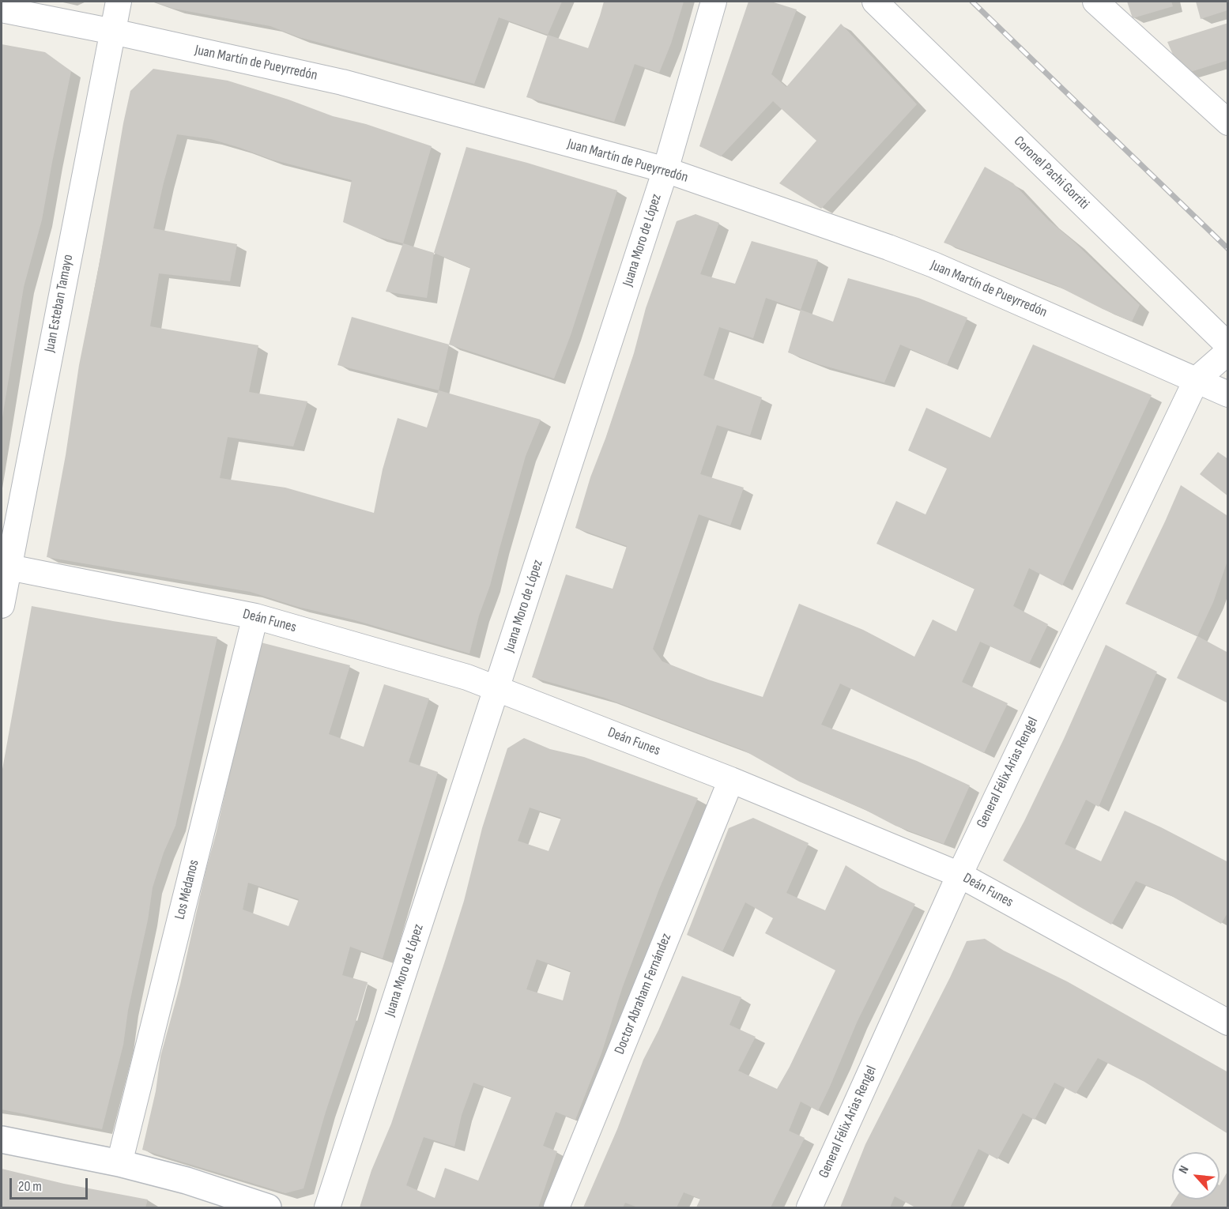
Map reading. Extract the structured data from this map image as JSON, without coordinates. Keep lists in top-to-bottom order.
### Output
{
  "streets": {
    "street": [
      "Juan Martín de Pueyrredón",
      "Coronel Pachi Gorriti",
      "Juana Moro de López",
      "Juan Esteban Tamayo",
      "Deán Funes",
      "General Félix Arias Rengel",
      "Los Médanos",
      "Doctor Abraham Fernández"
    ]
  },
  "crossings": [
    ["Juan Martín de Pueyrredón", "Juana Moro de López"],
    ["Juan Martín de Pueyrredón", "Juan Esteban Tamayo"],
    ["Juan Martín de Pueyrredón", "General Félix Arias Rengel"],
    ["Juana Moro de López", "Deán Funes"],
    ["Juan Esteban Tamayo", "Deán Funes"],
    ["Deán Funes", "General Félix Arias Rengel"],
    ["Deán Funes", "Los Médanos"],
    ["Deán Funes", "Doctor Abraham Fernández"]
  ],
  "scale_bar": "20 m",
  "north": "top left"
}
